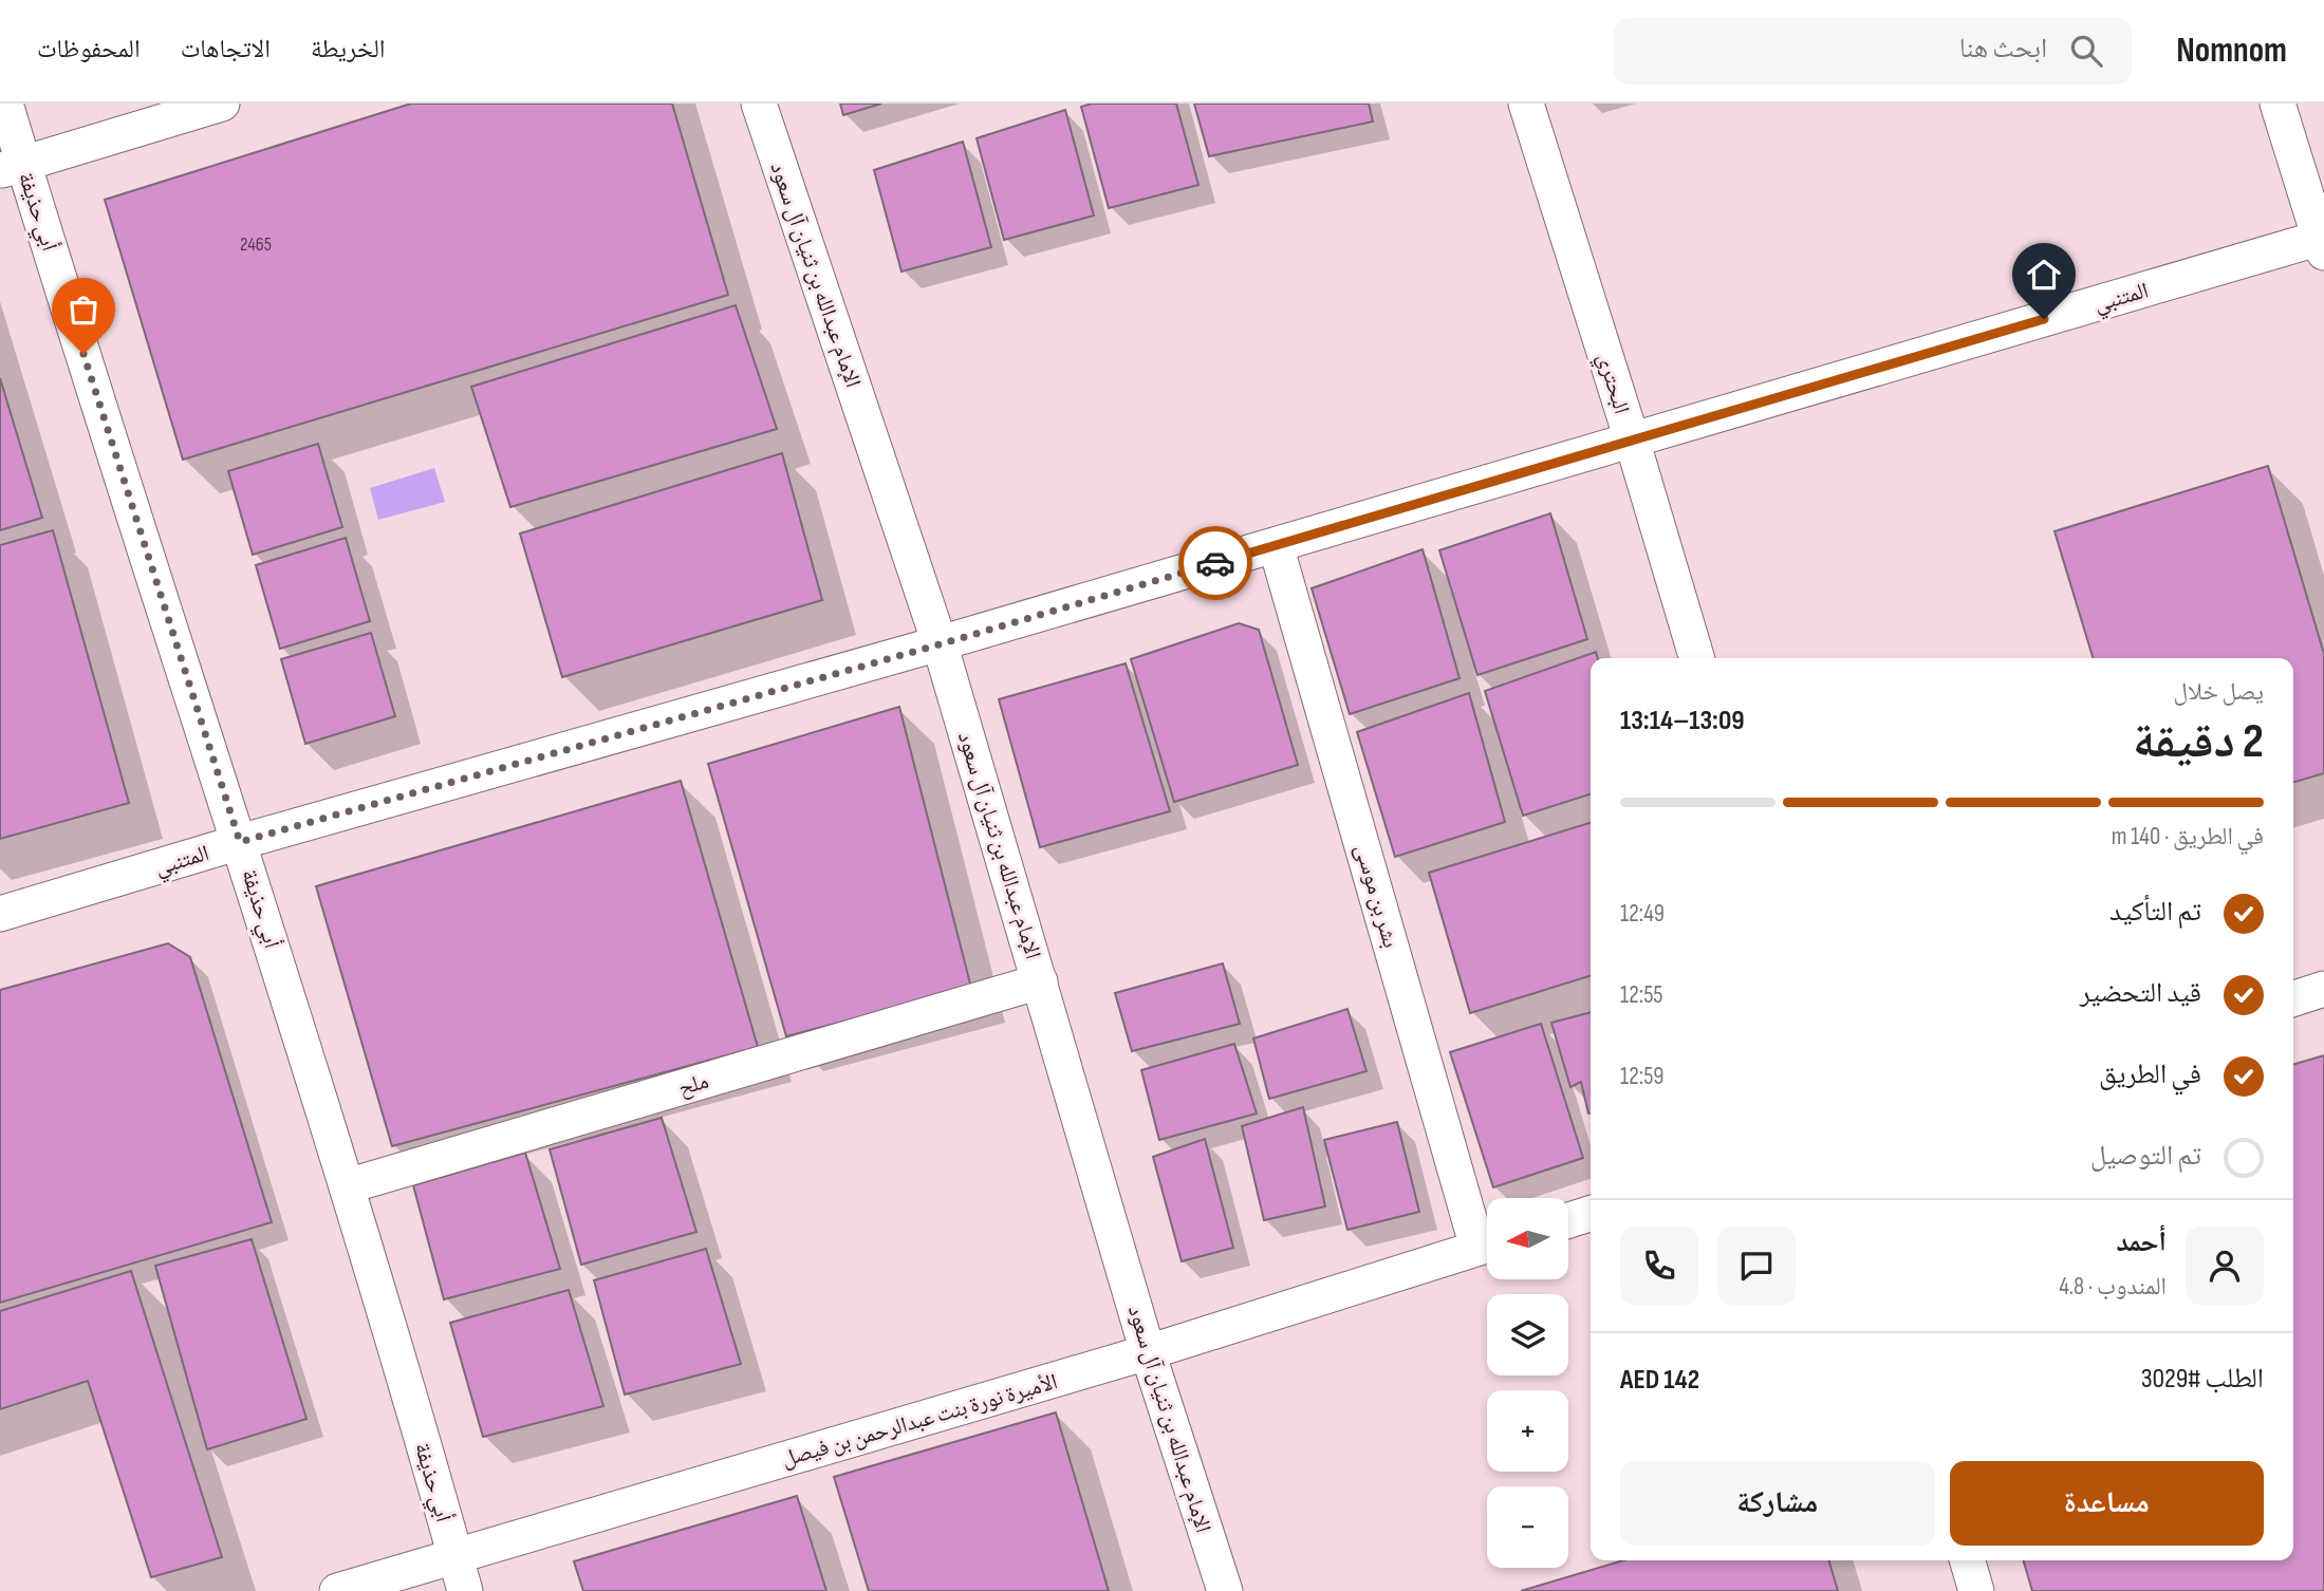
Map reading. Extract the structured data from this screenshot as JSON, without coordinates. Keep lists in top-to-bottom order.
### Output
{
  "streets": {
    "street": [
      "أبي حذيفة",
      "الإمام عبدالله بن ثنيان آل سعود",
      "المتنبي",
      "البحتري",
      "بشر بن موسى",
      "ملح",
      "الأميرة نورة بنت عبدالرحمن بن فيصل"
    ]
  },
  "crossings": [
    ["أبي حذيفة", "المتنبي"],
    ["أبي حذيفة", "ملح"],
    ["أبي حذيفة", "الأميرة نورة بنت عبدالرحمن بن فيصل"],
    ["الإمام عبدالله بن ثنيان آل سعود", "المتنبي"],
    ["الإمام عبدالله بن ثنيان آل سعود", "ملح"],
    ["الإمام عبدالله بن ثنيان آل سعود", "الأميرة نورة بنت عبدالرحمن بن فيصل"],
    ["المتنبي", "البحتري"],
    ["المتنبي", "بشر بن موسى"]
  ],
  "house_numbers": ["2465"],
  "north": "left",
  "page": {
    "header": "Nomnom",
    "search": "ابحث هنا",
    "nav": ["الخريطة", "الاتجاهات", "المحفوظات"],
    "heading": ["2 دقيقة", "يصل خلال", "13:09–13:14"],
    "panel": [
      "أحمد",
      "المندوب · 4.8",
      "الطلب #3029",
      "AED 142"
    ],
    "bar": "في الطريق · 140 m",
    "list": [
      ["تم التأكيد", "12:49"],
      ["قيد التحضير", "12:55"],
      ["في الطريق", "12:59"],
      "تم التوصيل"
    ],
    "map_buttons": ["+", "−"],
    "buttons": ["مساعدة", "مشاركة"]
  }
}
